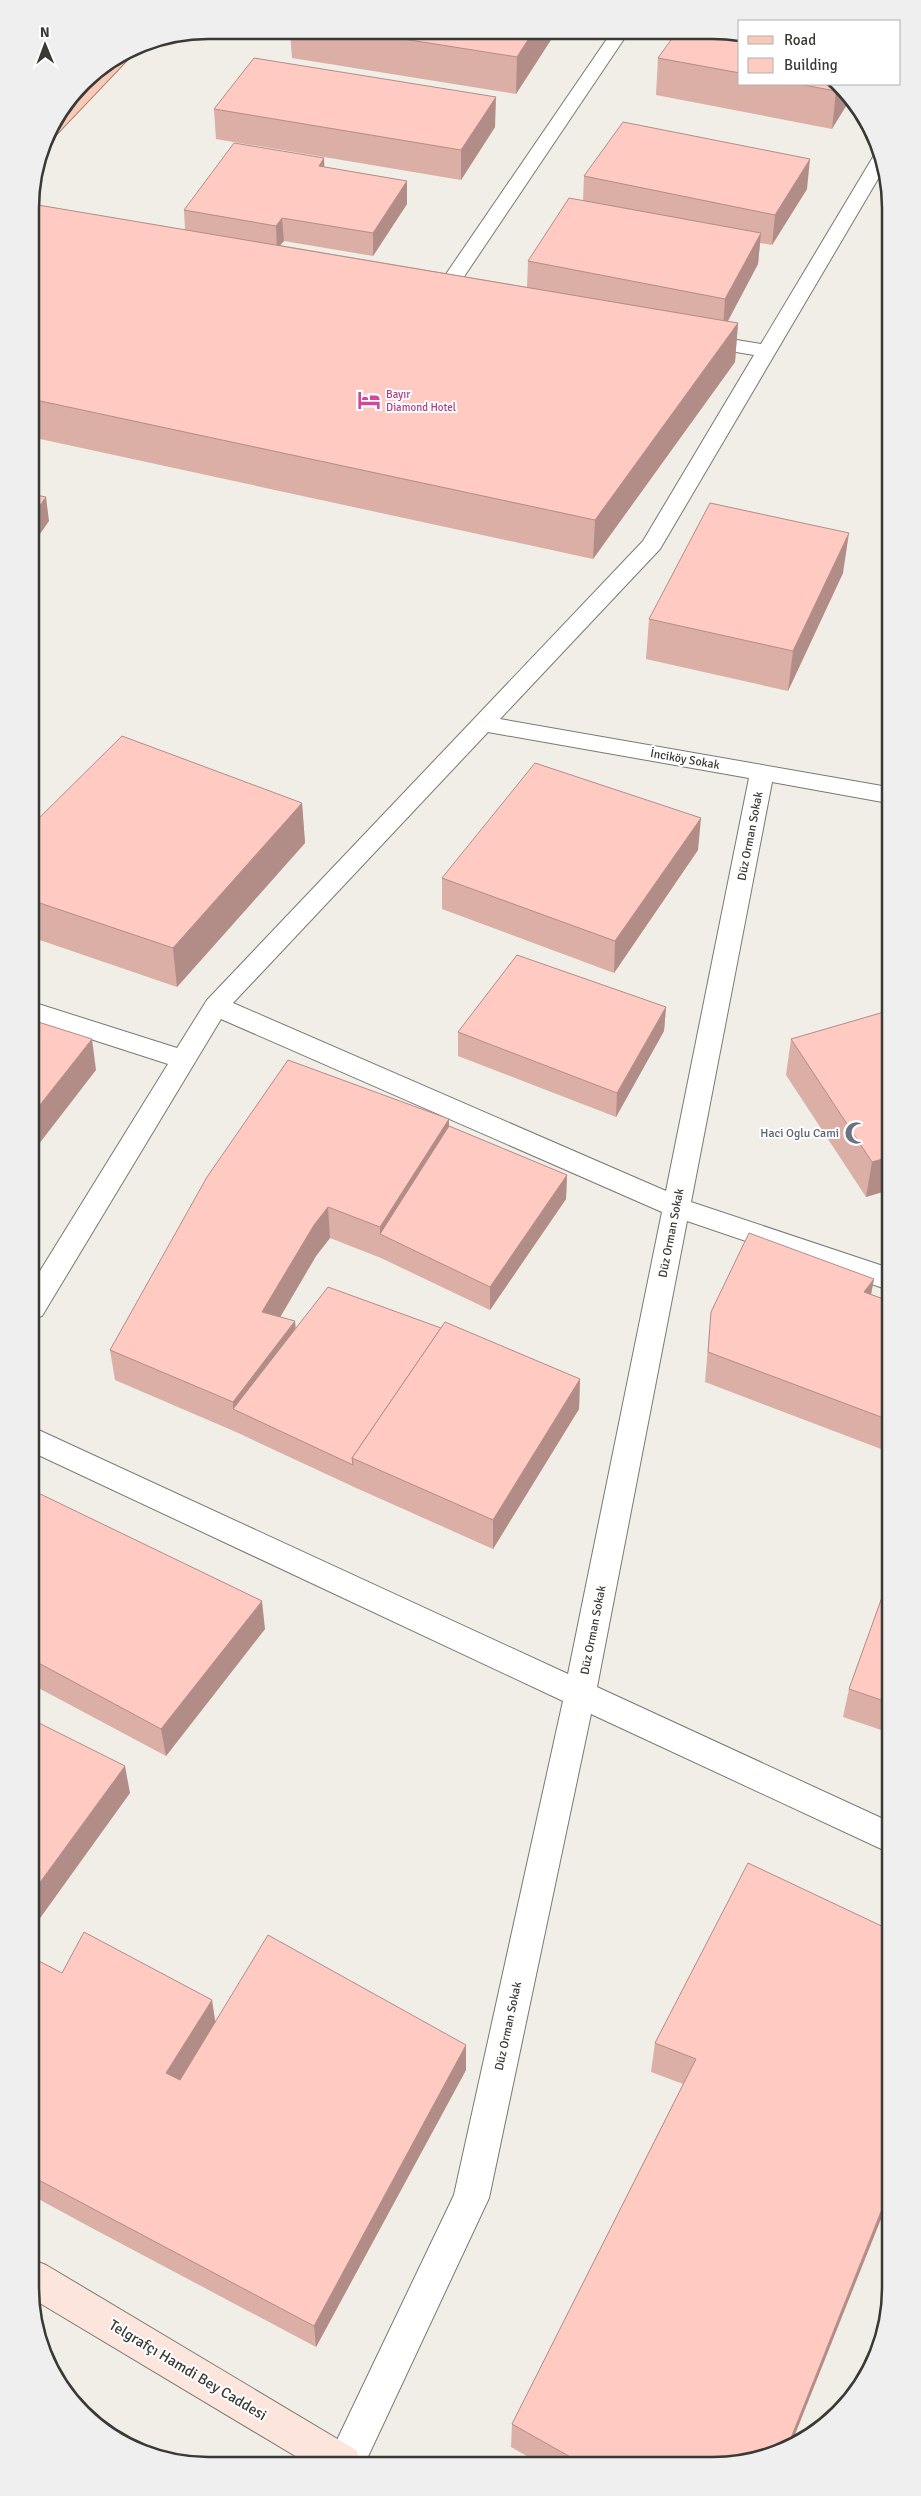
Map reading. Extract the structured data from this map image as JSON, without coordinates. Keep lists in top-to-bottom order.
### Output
{
  "streets": {
    "main road": ["Telgrafçı Hamdi Bey Caddesi"],
    "street": ["İnciköy Sokak", "Düz Orman Sokak"]
  },
  "crossings": [
    ["İnciköy Sokak", "Düz Orman Sokak"]
  ],
  "places": {
    "hotel": ["Bayır Diamond Hotel"],
    "mosque": ["Haci Oglu Cami"]
  },
  "legend": ["Road", "Building"],
  "north": "top"
}
